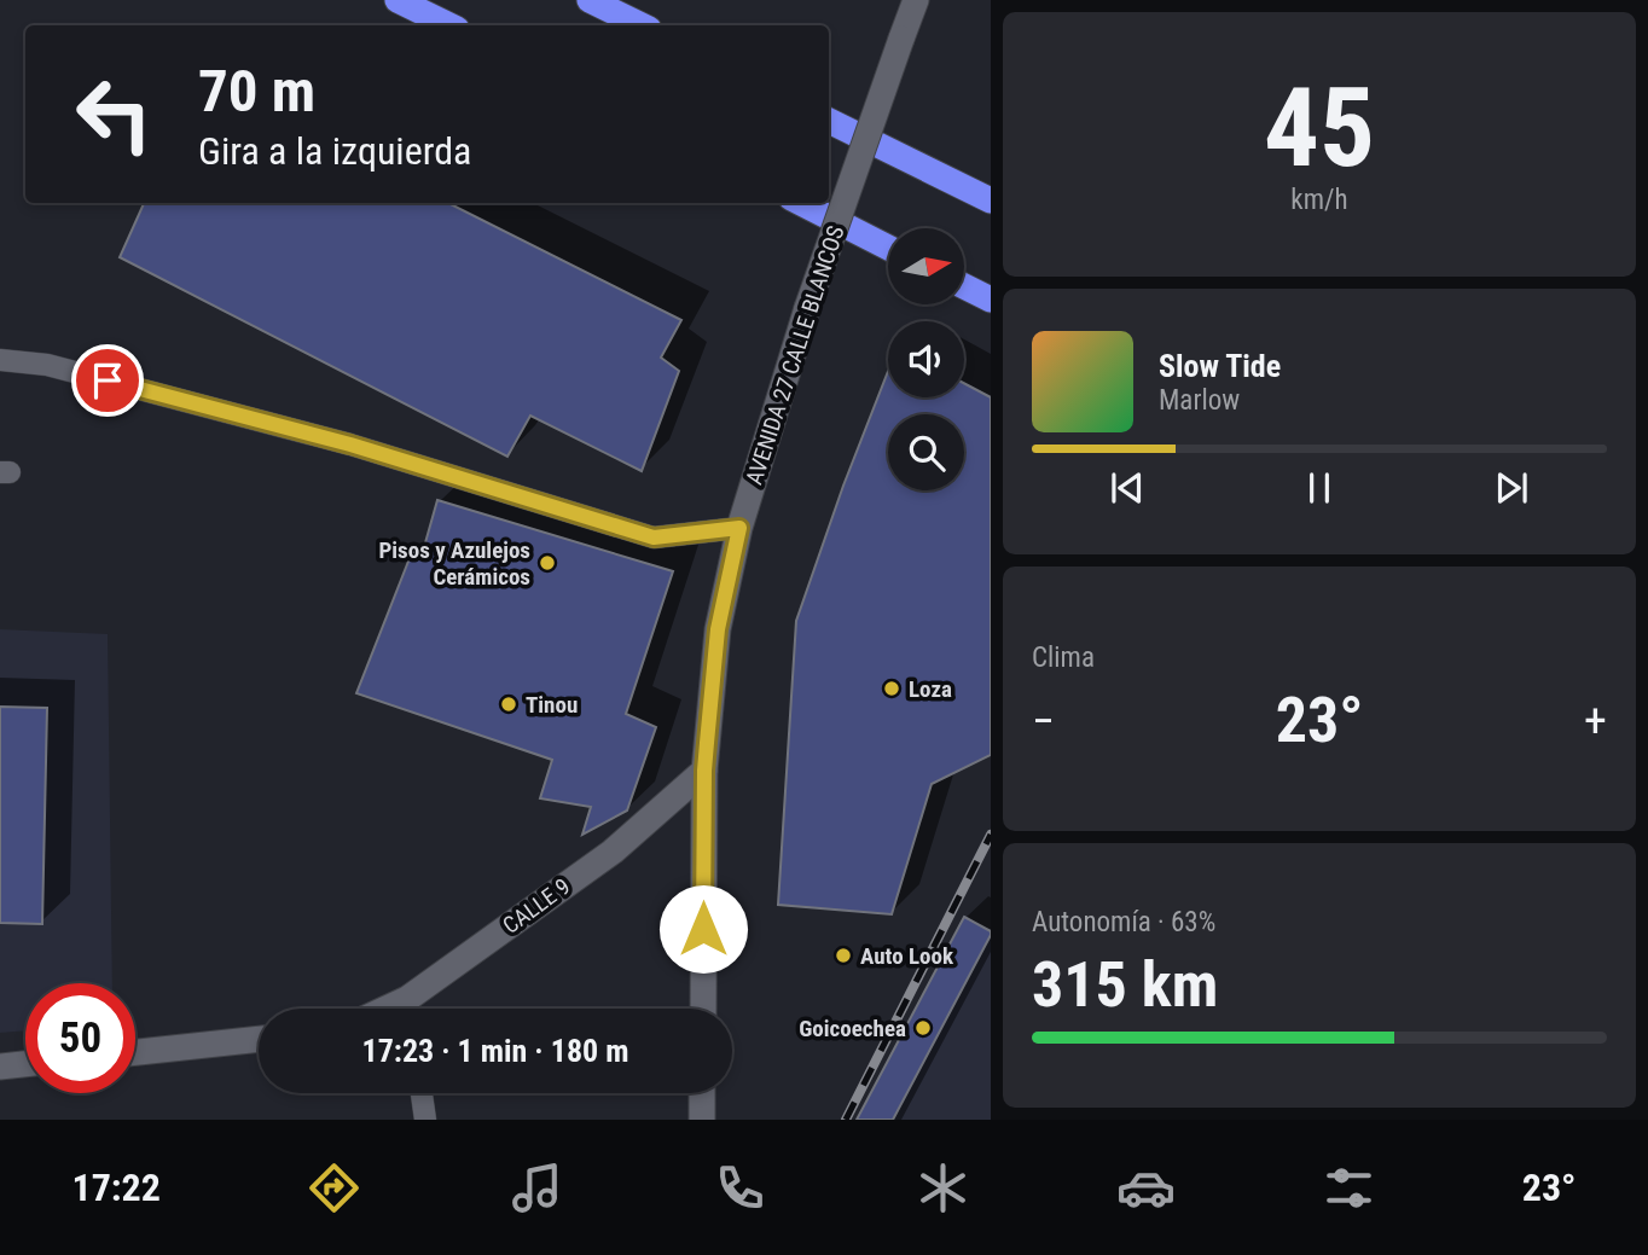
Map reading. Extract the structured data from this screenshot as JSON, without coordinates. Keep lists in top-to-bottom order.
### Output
{
  "streets": {
    "main road": ["AVENIDA 27 CALLE BLANCOS", "CALLE 9"]
  },
  "crossings": [
    ["AVENIDA 27 CALLE BLANCOS", "CALLE 9"]
  ],
  "places": [
    "Pisos y Azulejos Cerámicos",
    "Loza",
    "Tinou",
    "Auto Look",
    "Goicoechea"
  ],
  "north": "right",
  "page": {
    "tile": [
      ["45", "km/h"],
      "Clima",
      ["Autonomía · 63%", "315 km"]
    ],
    "turn": ["70 m", "Gira a la izquierda"],
    "song": ["Slow Tide", "Marlow"],
    "heat": ["−", "23°", "+"],
    "limit": "50",
    "trip": "17:23 · 1 min · 180 m",
    "tabs": ["17:22", "23°"]
  }
}
